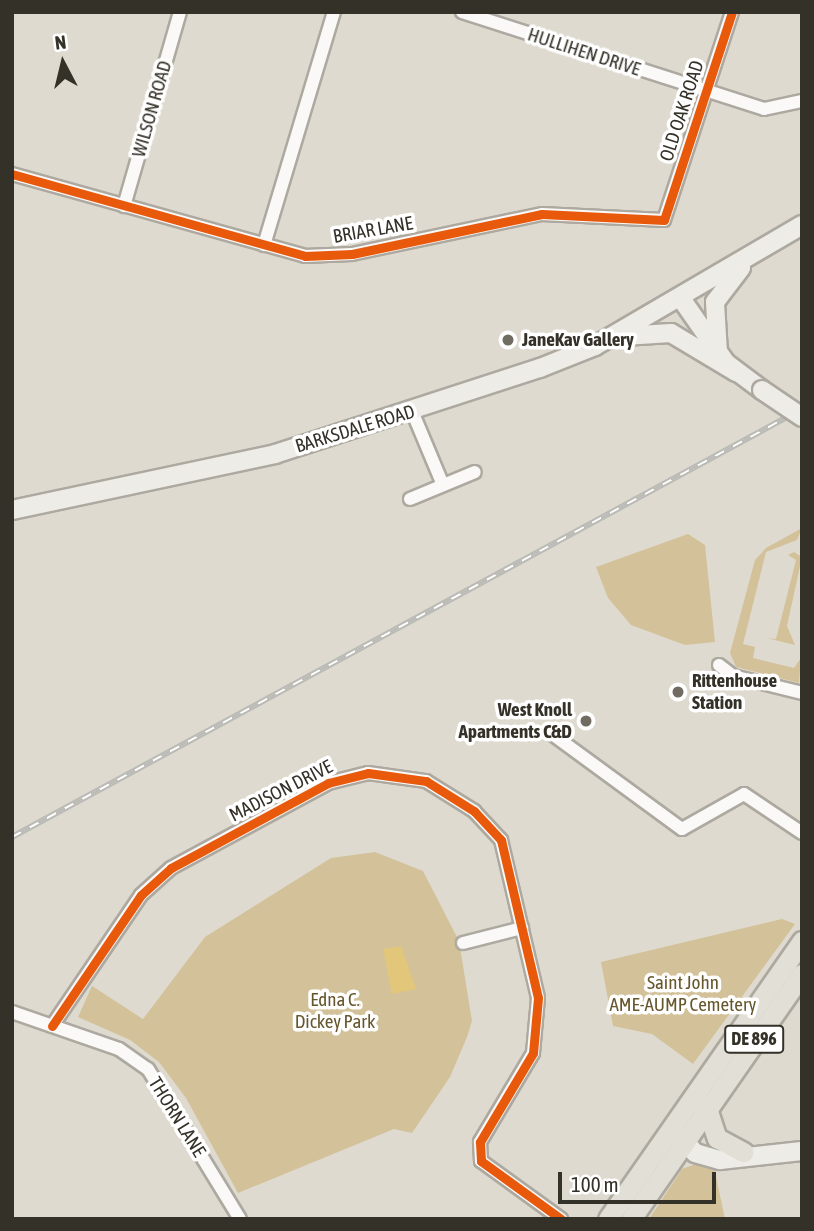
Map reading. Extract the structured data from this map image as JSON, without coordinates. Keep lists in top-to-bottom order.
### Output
{
  "streets": {
    "main road": ["DE 896"],
    "street": [
      "HULLIHEN DRIVE",
      "WILSON ROAD",
      "OLD OAK ROAD",
      "BRIAR LANE",
      "BARKSDALE ROAD",
      "MADISON DRIVE",
      "THORN LANE"
    ]
  },
  "crossings": [
    ["HULLIHEN DRIVE", "OLD OAK ROAD"],
    ["WILSON ROAD", "BRIAR LANE"],
    ["OLD OAK ROAD", "BRIAR LANE"],
    ["MADISON DRIVE", "THORN LANE"]
  ],
  "parks": ["Saint John AME-AUMP Cemetery", "Edna C. Dickey Park"],
  "places": ["JaneKav Gallery", "Rittenhouse Station", "West Knoll Apartments C&D"],
  "scale_bar": "100 m",
  "north": "top"
}
